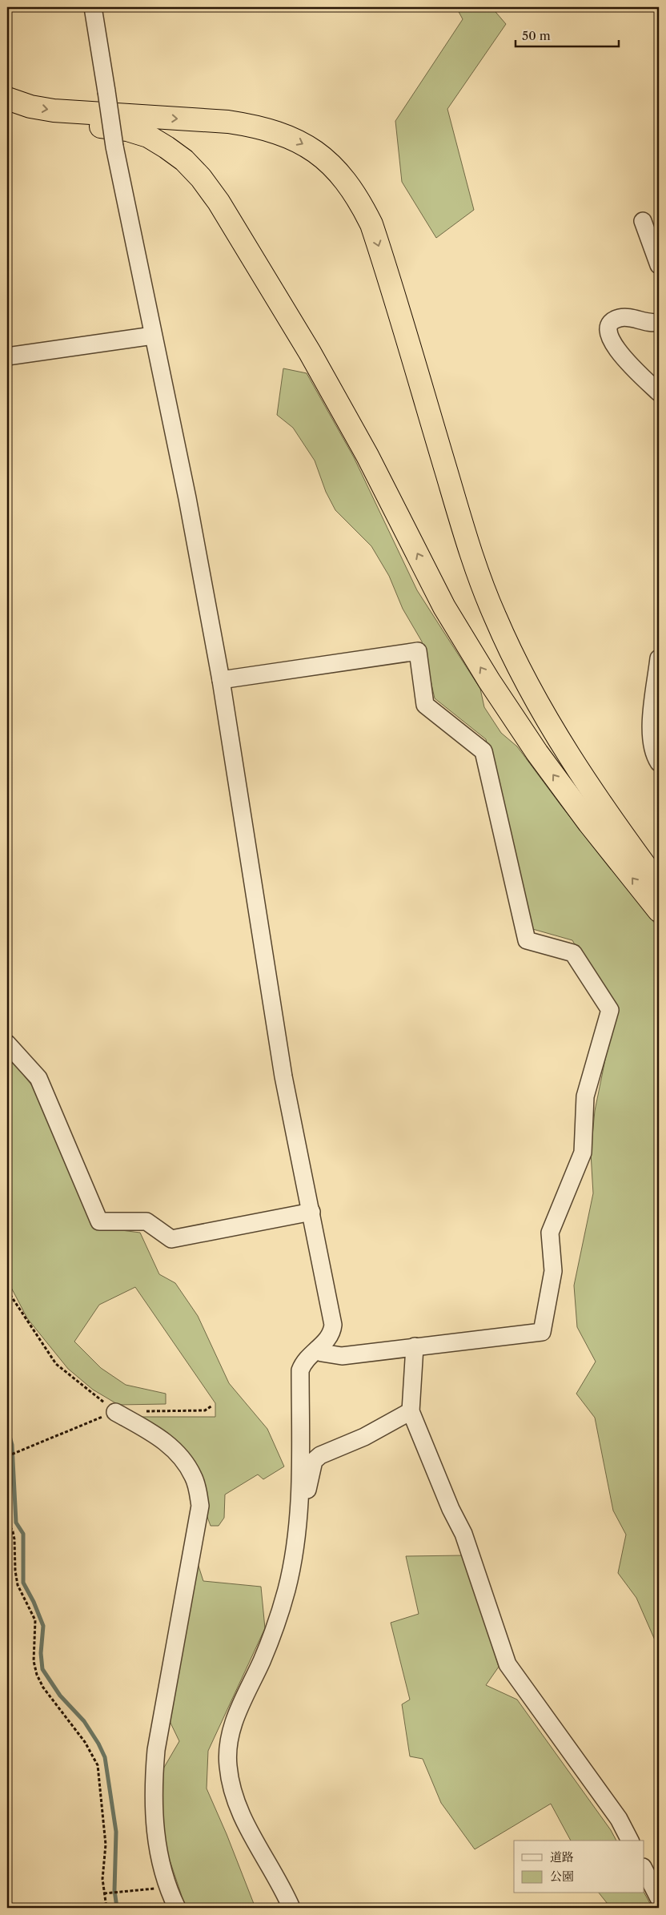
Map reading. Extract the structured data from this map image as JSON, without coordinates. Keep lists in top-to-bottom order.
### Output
{
  "legend": ["道路", "公園"],
  "scale_bar": "50 m"
}
